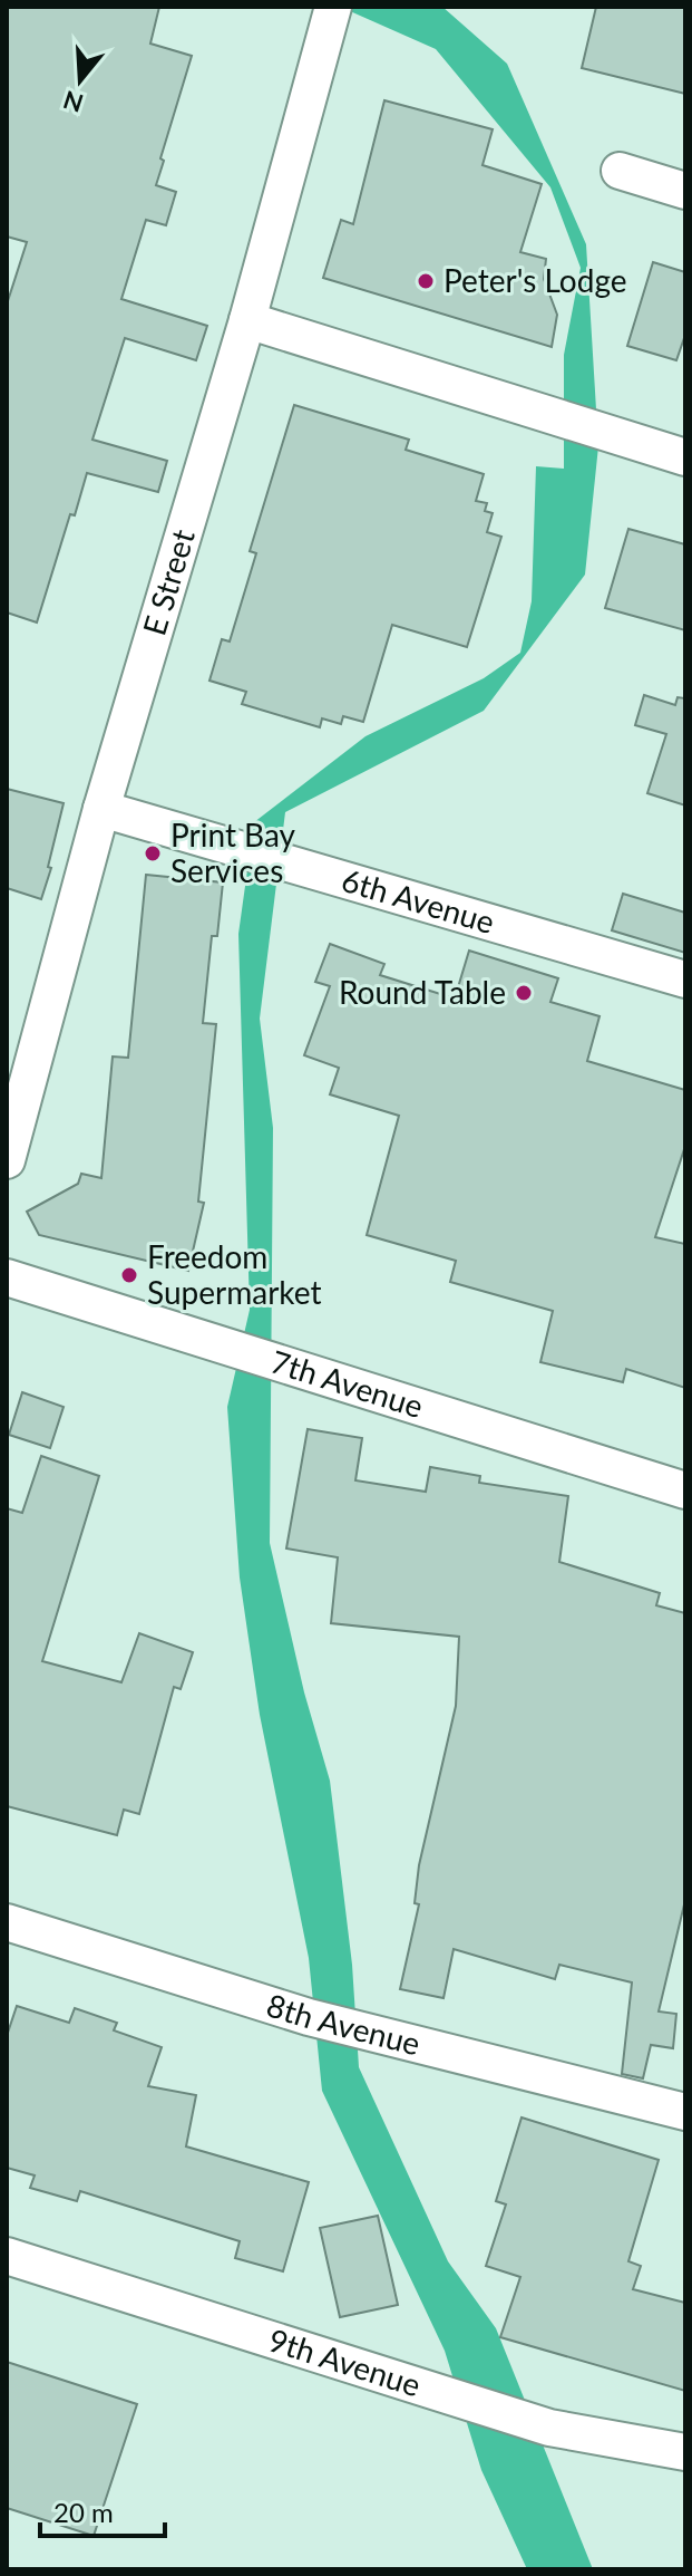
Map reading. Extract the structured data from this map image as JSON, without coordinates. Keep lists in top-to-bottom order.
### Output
{
  "streets": {
    "street": [
      "E Street",
      "6th Avenue",
      "7th Avenue",
      "8th Avenue",
      "9th Avenue"
    ]
  },
  "crossings": [
    ["E Street", "6th Avenue"]
  ],
  "places": [
    "Peter's Lodge",
    "Print Bay Services",
    "Round Table",
    "Freedom Supermarket"
  ],
  "scale_bar": "20 m",
  "north": "bottom"
}
